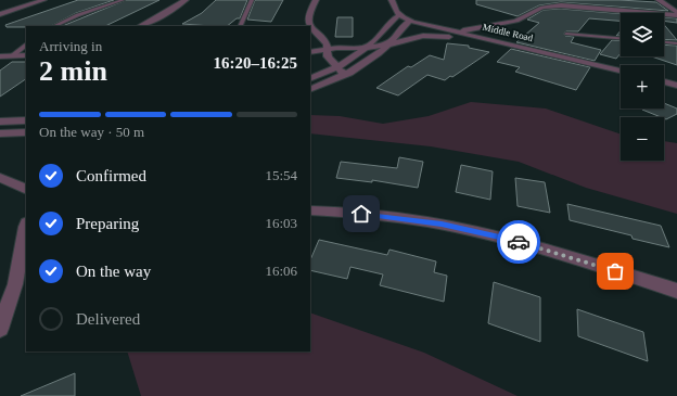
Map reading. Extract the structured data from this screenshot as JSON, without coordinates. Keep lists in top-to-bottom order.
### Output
{
  "streets": {
    "street": ["Middle Road"]
  },
  "page": {
    "map_buttons": ["+", "−"],
    "heading": ["2 min", "Arriving in", "16:20–16:25"],
    "bar": "On the way · 50 m",
    "list": [
      ["Confirmed", "15:54"],
      ["Preparing", "16:03"],
      ["On the way", "16:06"],
      "Delivered"
    ]
  }
}
